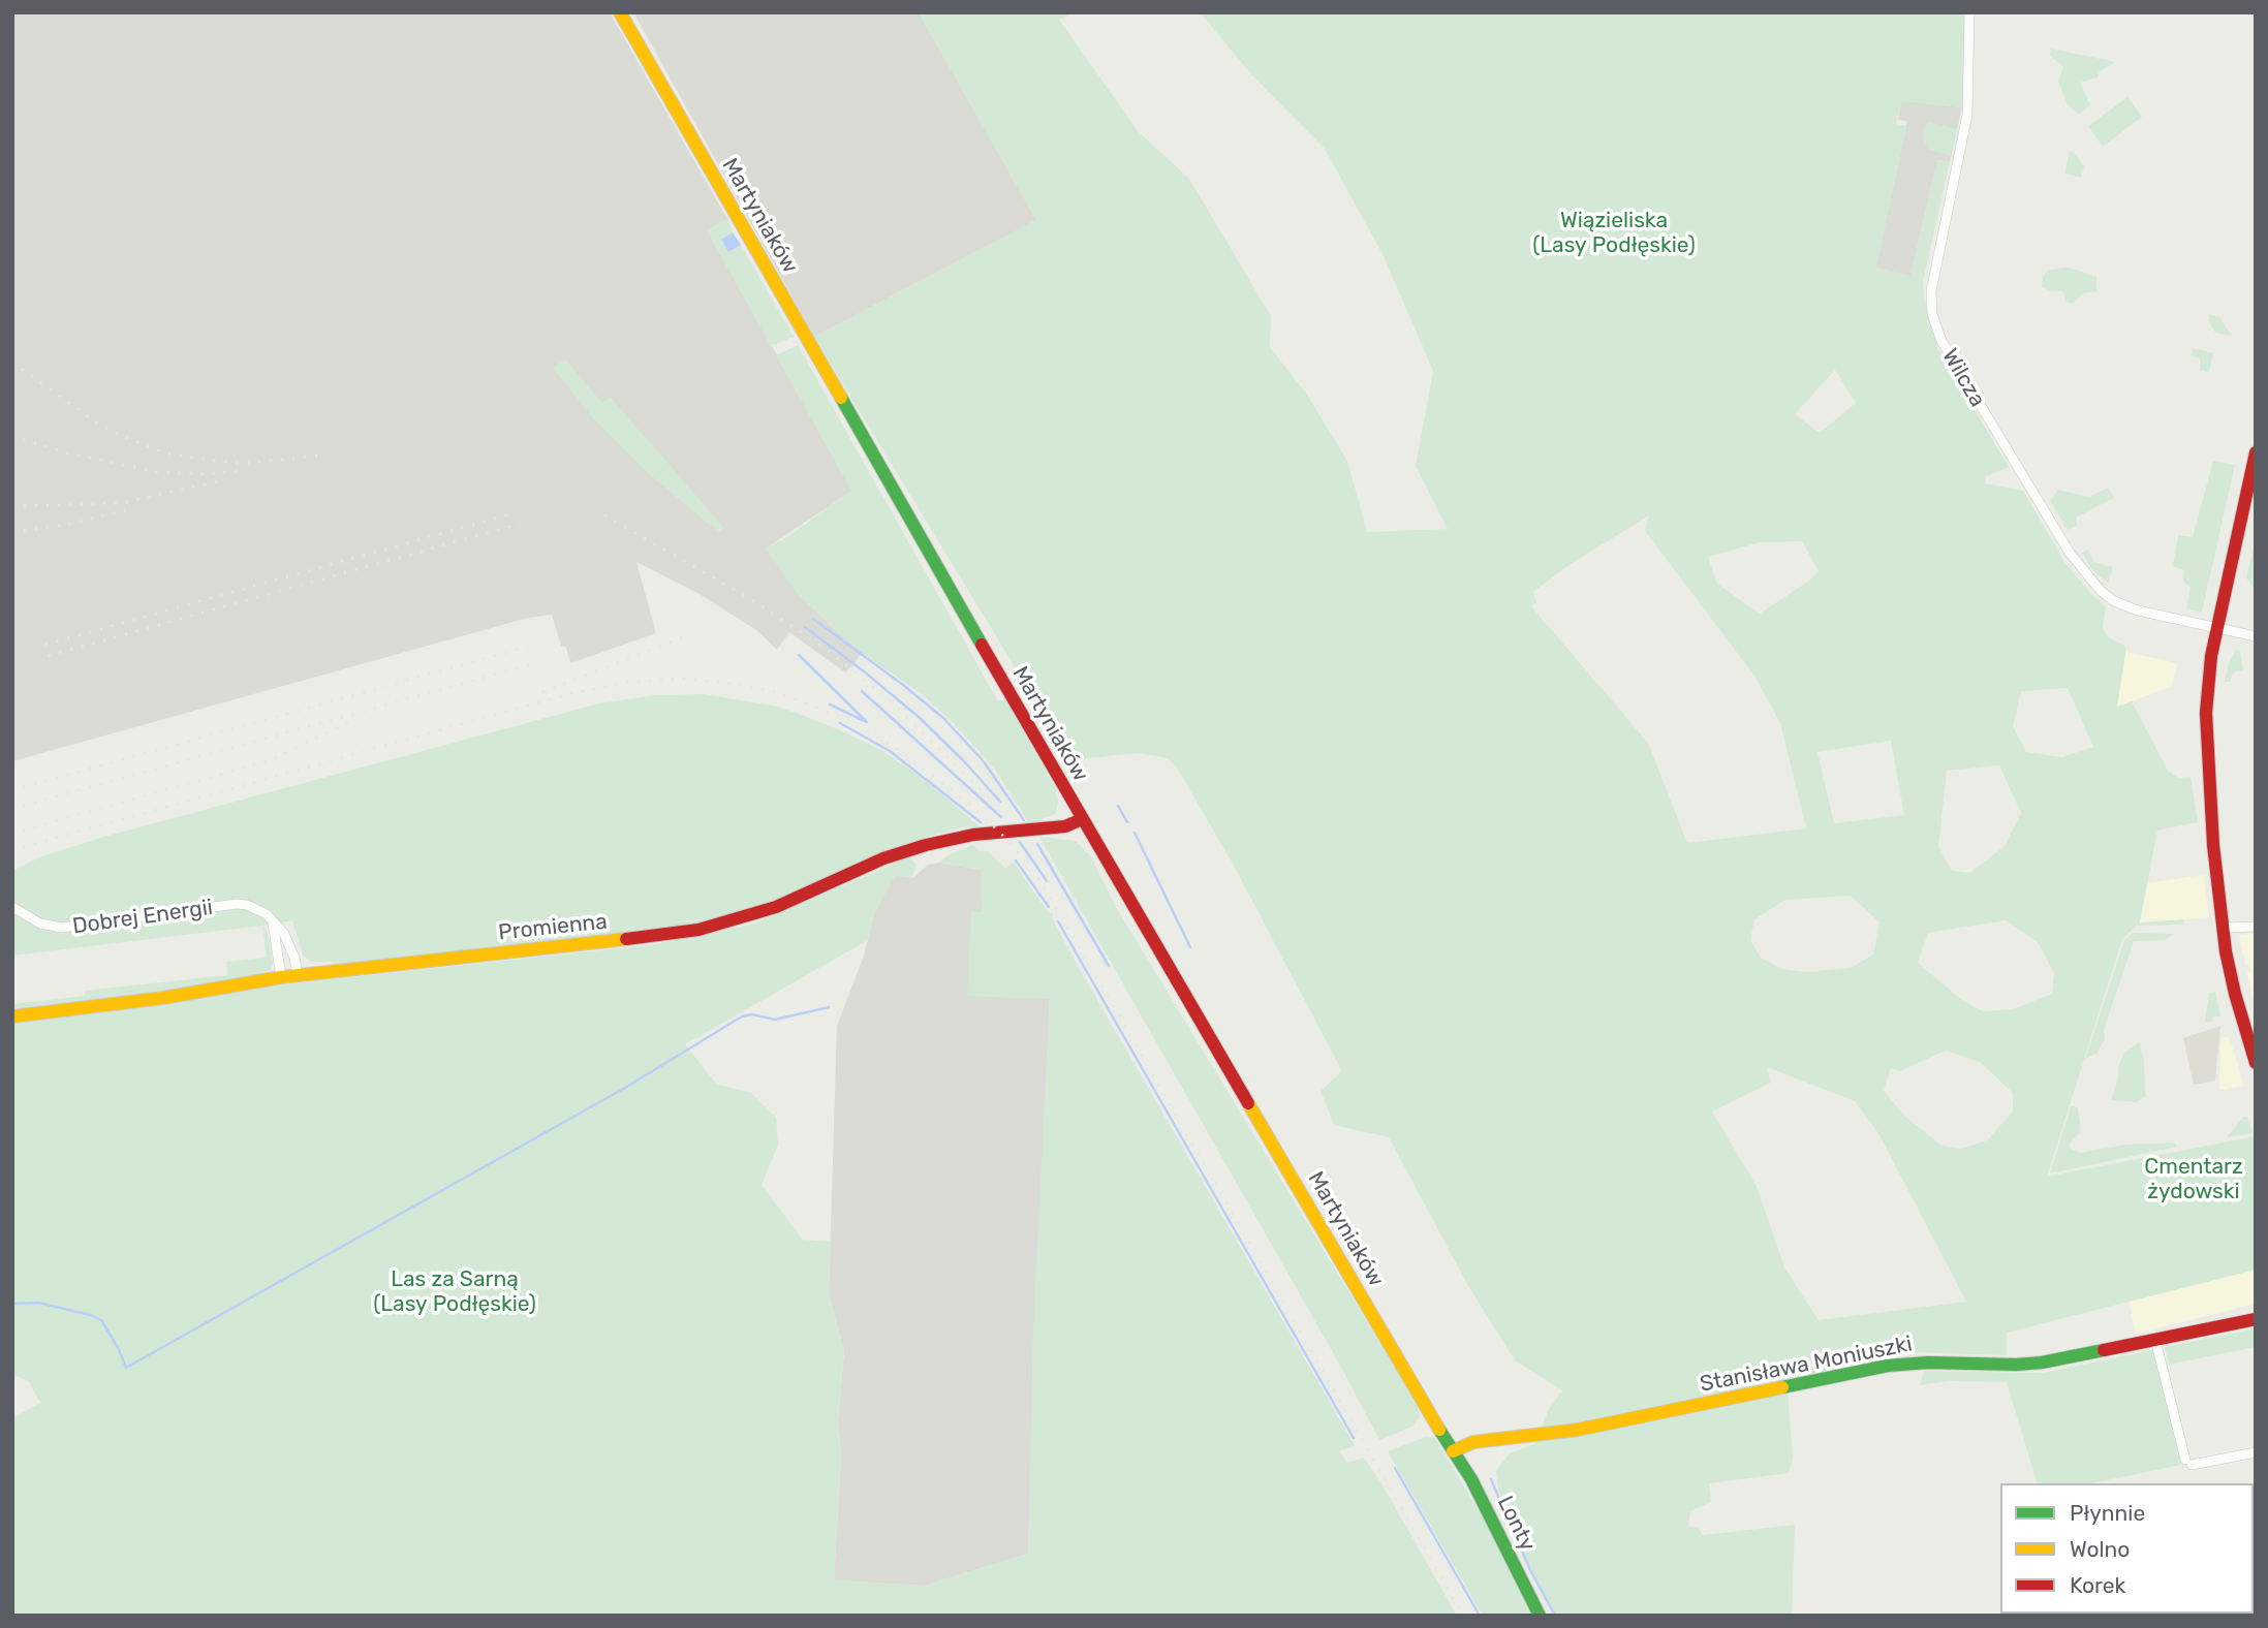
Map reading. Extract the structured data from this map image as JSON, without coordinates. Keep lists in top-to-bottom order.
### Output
{
  "streets": {
    "street": [
      "Martyniaków",
      "Wilcza",
      "Dobrej Energii",
      "Promienna",
      "Stanisława Moniuszki",
      "Lonty"
    ]
  },
  "crossings": [
    ["Martyniaków", "Promienna"],
    ["Martyniaków", "Stanisława Moniuszki"],
    ["Martyniaków", "Lonty"],
    ["Stanisława Moniuszki", "Lonty"]
  ],
  "parks": ["Wiązieliska (Lasy Podłęskie)", "Cmentarz żydowski", "Las za Sarną (Lasy Podłęskie)"],
  "legend": ["Płynnie", "Wolno", "Korek"]
}
